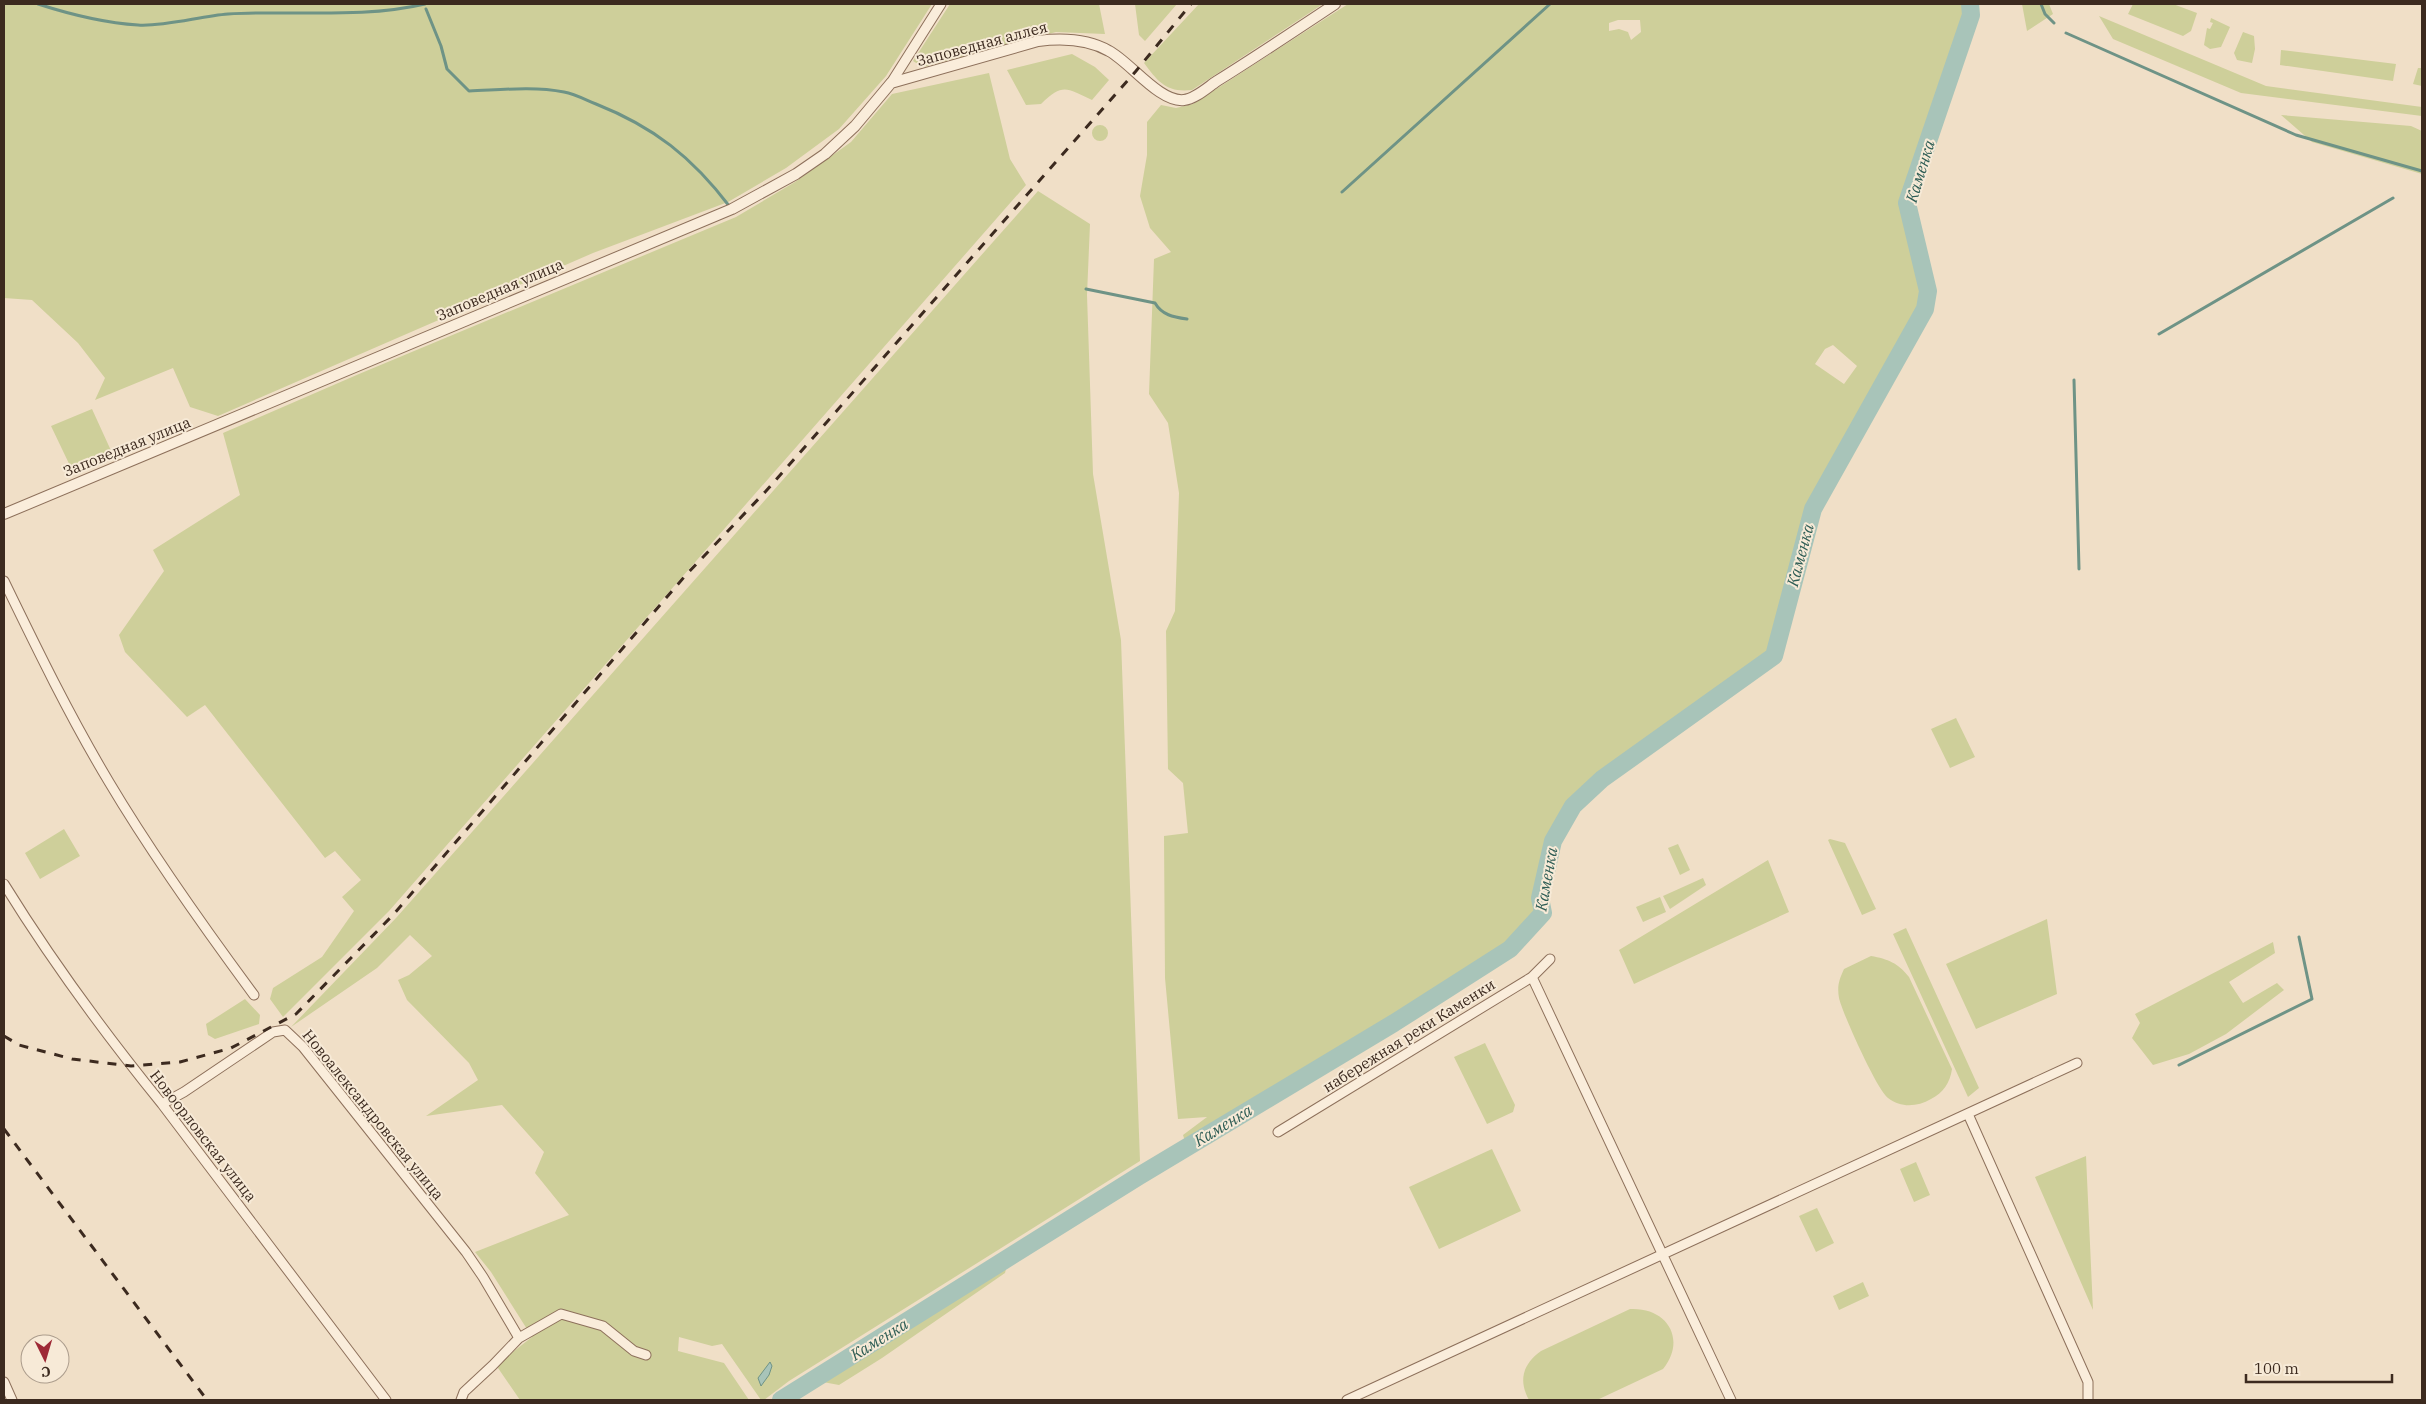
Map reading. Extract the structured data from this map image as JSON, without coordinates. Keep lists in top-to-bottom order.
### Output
{
  "streets": {
    "street": [
      "Заповедная аллея",
      "Заповедная улица",
      "набережная реки Каменки",
      "Новоалександровская улица",
      "Новоорловская улица"
    ]
  },
  "crossings": [
    ["Заповедная аллея", "Заповедная улица"],
    ["Новоалександровская улица", "Новоорловская улица"]
  ],
  "water": ["Каменка"],
  "scale_bar": "100 m",
  "north": "bottom"
}
